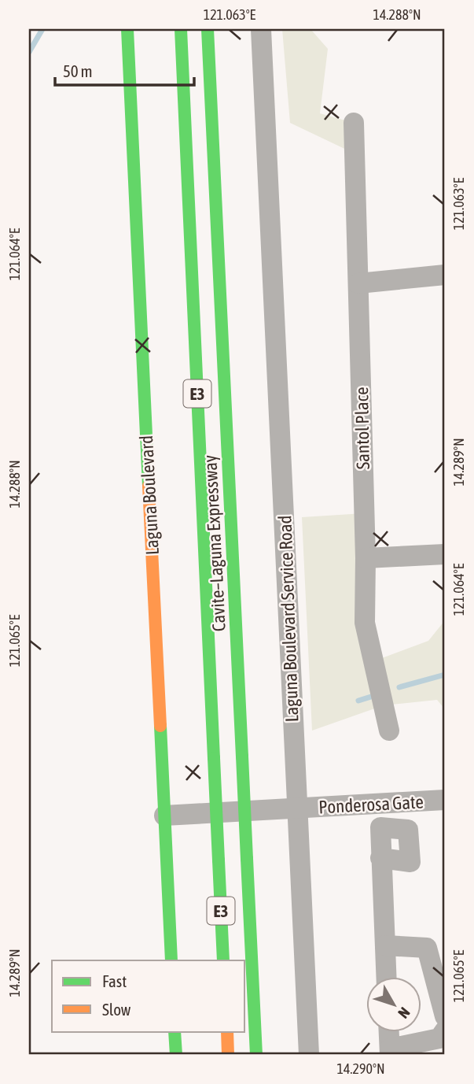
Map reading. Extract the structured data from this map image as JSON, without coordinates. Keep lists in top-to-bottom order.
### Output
{
  "streets": {
    "main road": ["E3", "Laguna Boulevard", "Cavite–Laguna Expressway"],
    "street": ["Santol Place", "Laguna Boulevard Service Road", "Ponderosa Gate"]
  },
  "crossings": [
    ["Laguna Boulevard", "Ponderosa Gate"],
    ["Laguna Boulevard Service Road", "Ponderosa Gate"]
  ],
  "legend": ["Fast", "Slow"],
  "scale_bar": "50 m",
  "north": "bottom right",
  "coordinates": [
    "121.063°E",
    "14.288°N",
    "121.064°E",
    "14.289°N",
    "121.065°E",
    "14.290°N"
  ]
}
